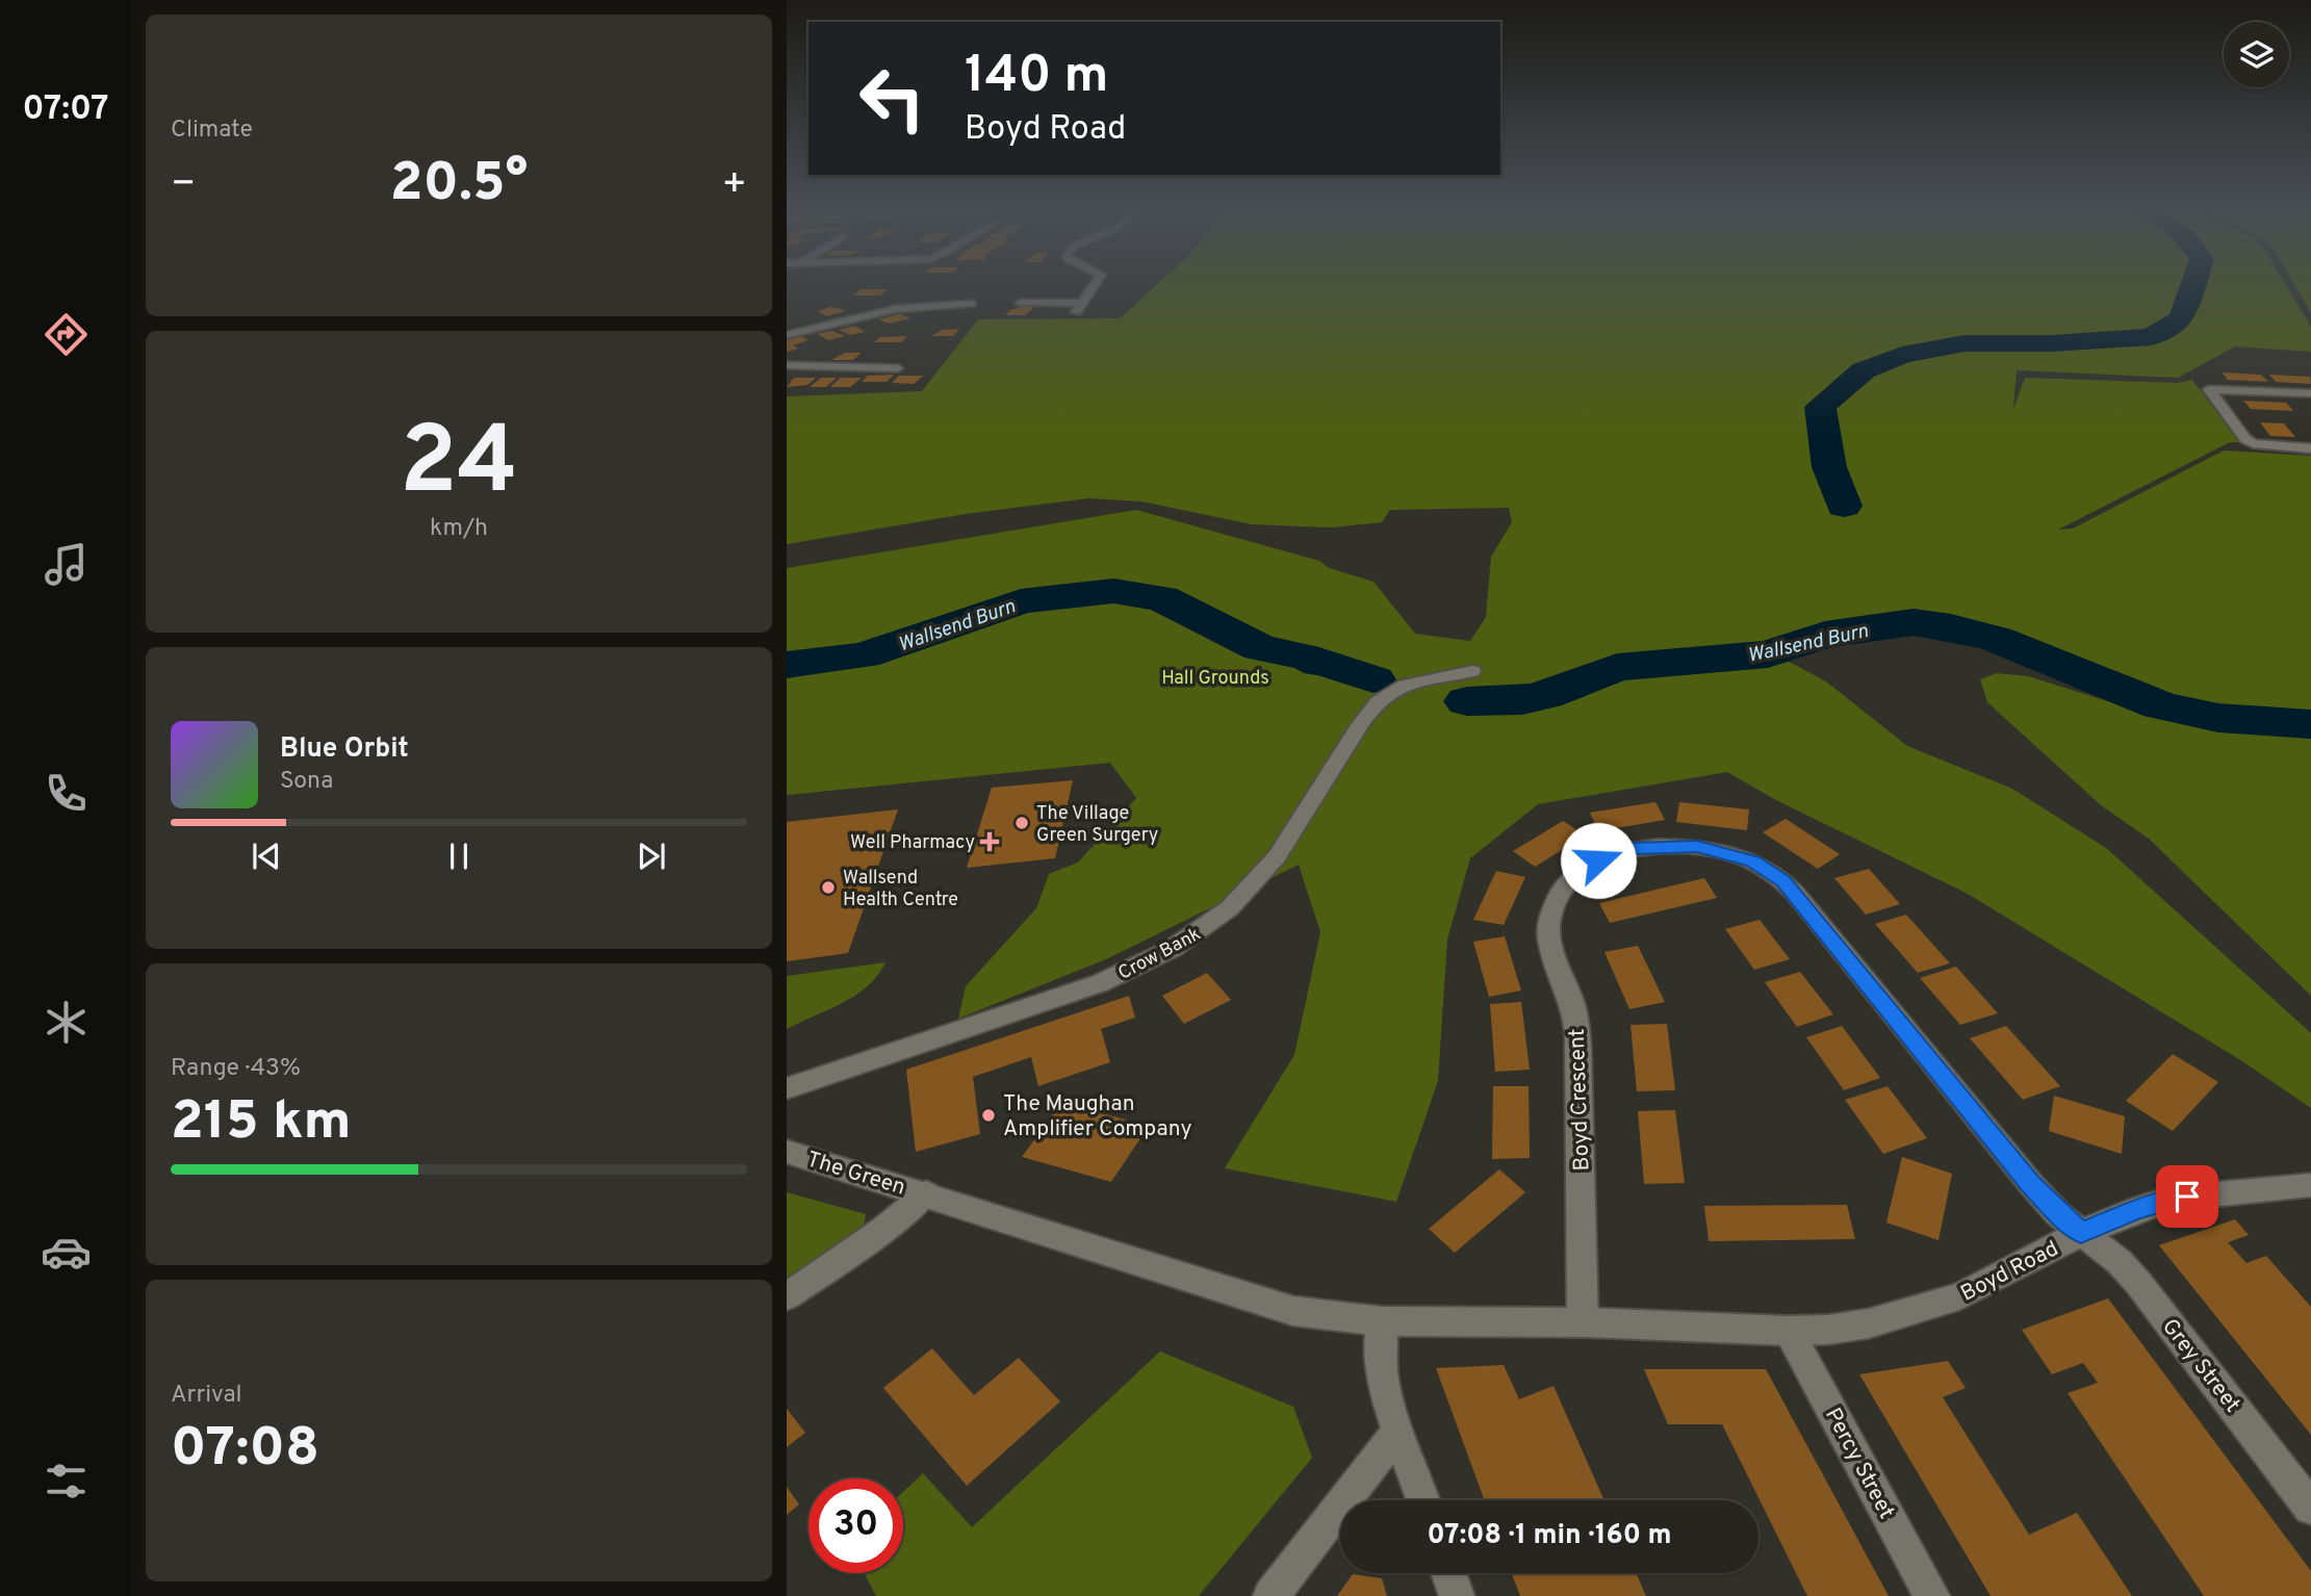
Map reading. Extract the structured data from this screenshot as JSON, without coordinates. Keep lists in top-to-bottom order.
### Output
{
  "streets": {
    "street": [
      "Crow Bank",
      "Boyd Crescent",
      "The Green",
      "Boyd Road",
      "Grey Street",
      "Percy Street"
    ]
  },
  "crossings": [
    ["Boyd Crescent", "Boyd Road"],
    ["Boyd Crescent", "Grey Street"],
    ["The Green", "Boyd Road"],
    ["Boyd Road", "Grey Street"],
    ["Boyd Road", "Percy Street"]
  ],
  "water": ["Wallsend Burn"],
  "parks": ["Hall Grounds"],
  "places": {
    "other": ["The Village Green Surgery", "Wallsend Health Centre", "The Maughan Amplifier Company"],
    "health": ["Well Pharmacy"]
  },
  "page": {
    "tabs": "07:07",
    "tile": [
      "Climate",
      ["24", "km/h"],
      ["Range · 43%", "215 km"],
      ["Arrival", "07:08"]
    ],
    "turn": ["140 m", "Boyd Road"],
    "heat": ["−", "20.5°", "+"],
    "song": ["Blue Orbit", "Sona"],
    "limit": "30",
    "trip": "07:08 · 1 min · 160 m"
  }
}
